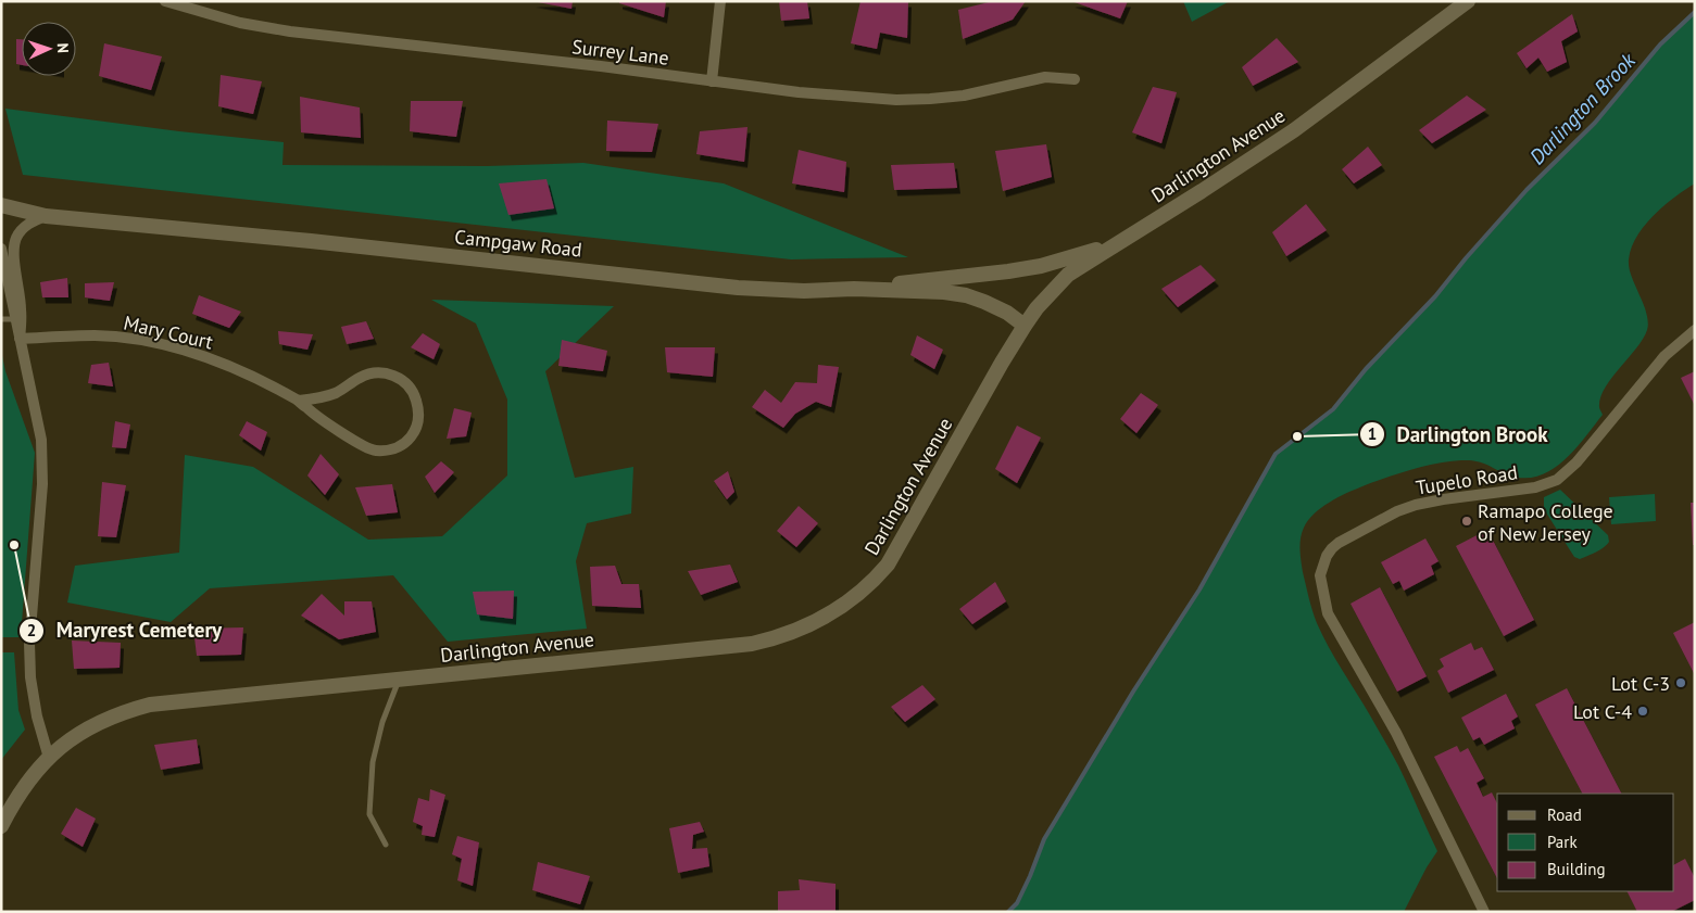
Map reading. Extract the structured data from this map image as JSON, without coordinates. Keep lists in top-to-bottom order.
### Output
{
  "streets": {
    "main road": ["Darlington Avenue", "Campgaw Road"],
    "street": ["Surrey Lane", "Mary Court", "Tupelo Road"]
  },
  "crossings": [
    ["Darlington Avenue", "Campgaw Road"]
  ],
  "water": ["Darlington Brook"],
  "places": [
    "Darlington Brook",
    "Ramapo College of New Jersey",
    "Maryrest Cemetery",
    "Lot C-3",
    "Lot C-4"
  ],
  "legend": ["Road", "Park", "Building"],
  "north": "right"
}
